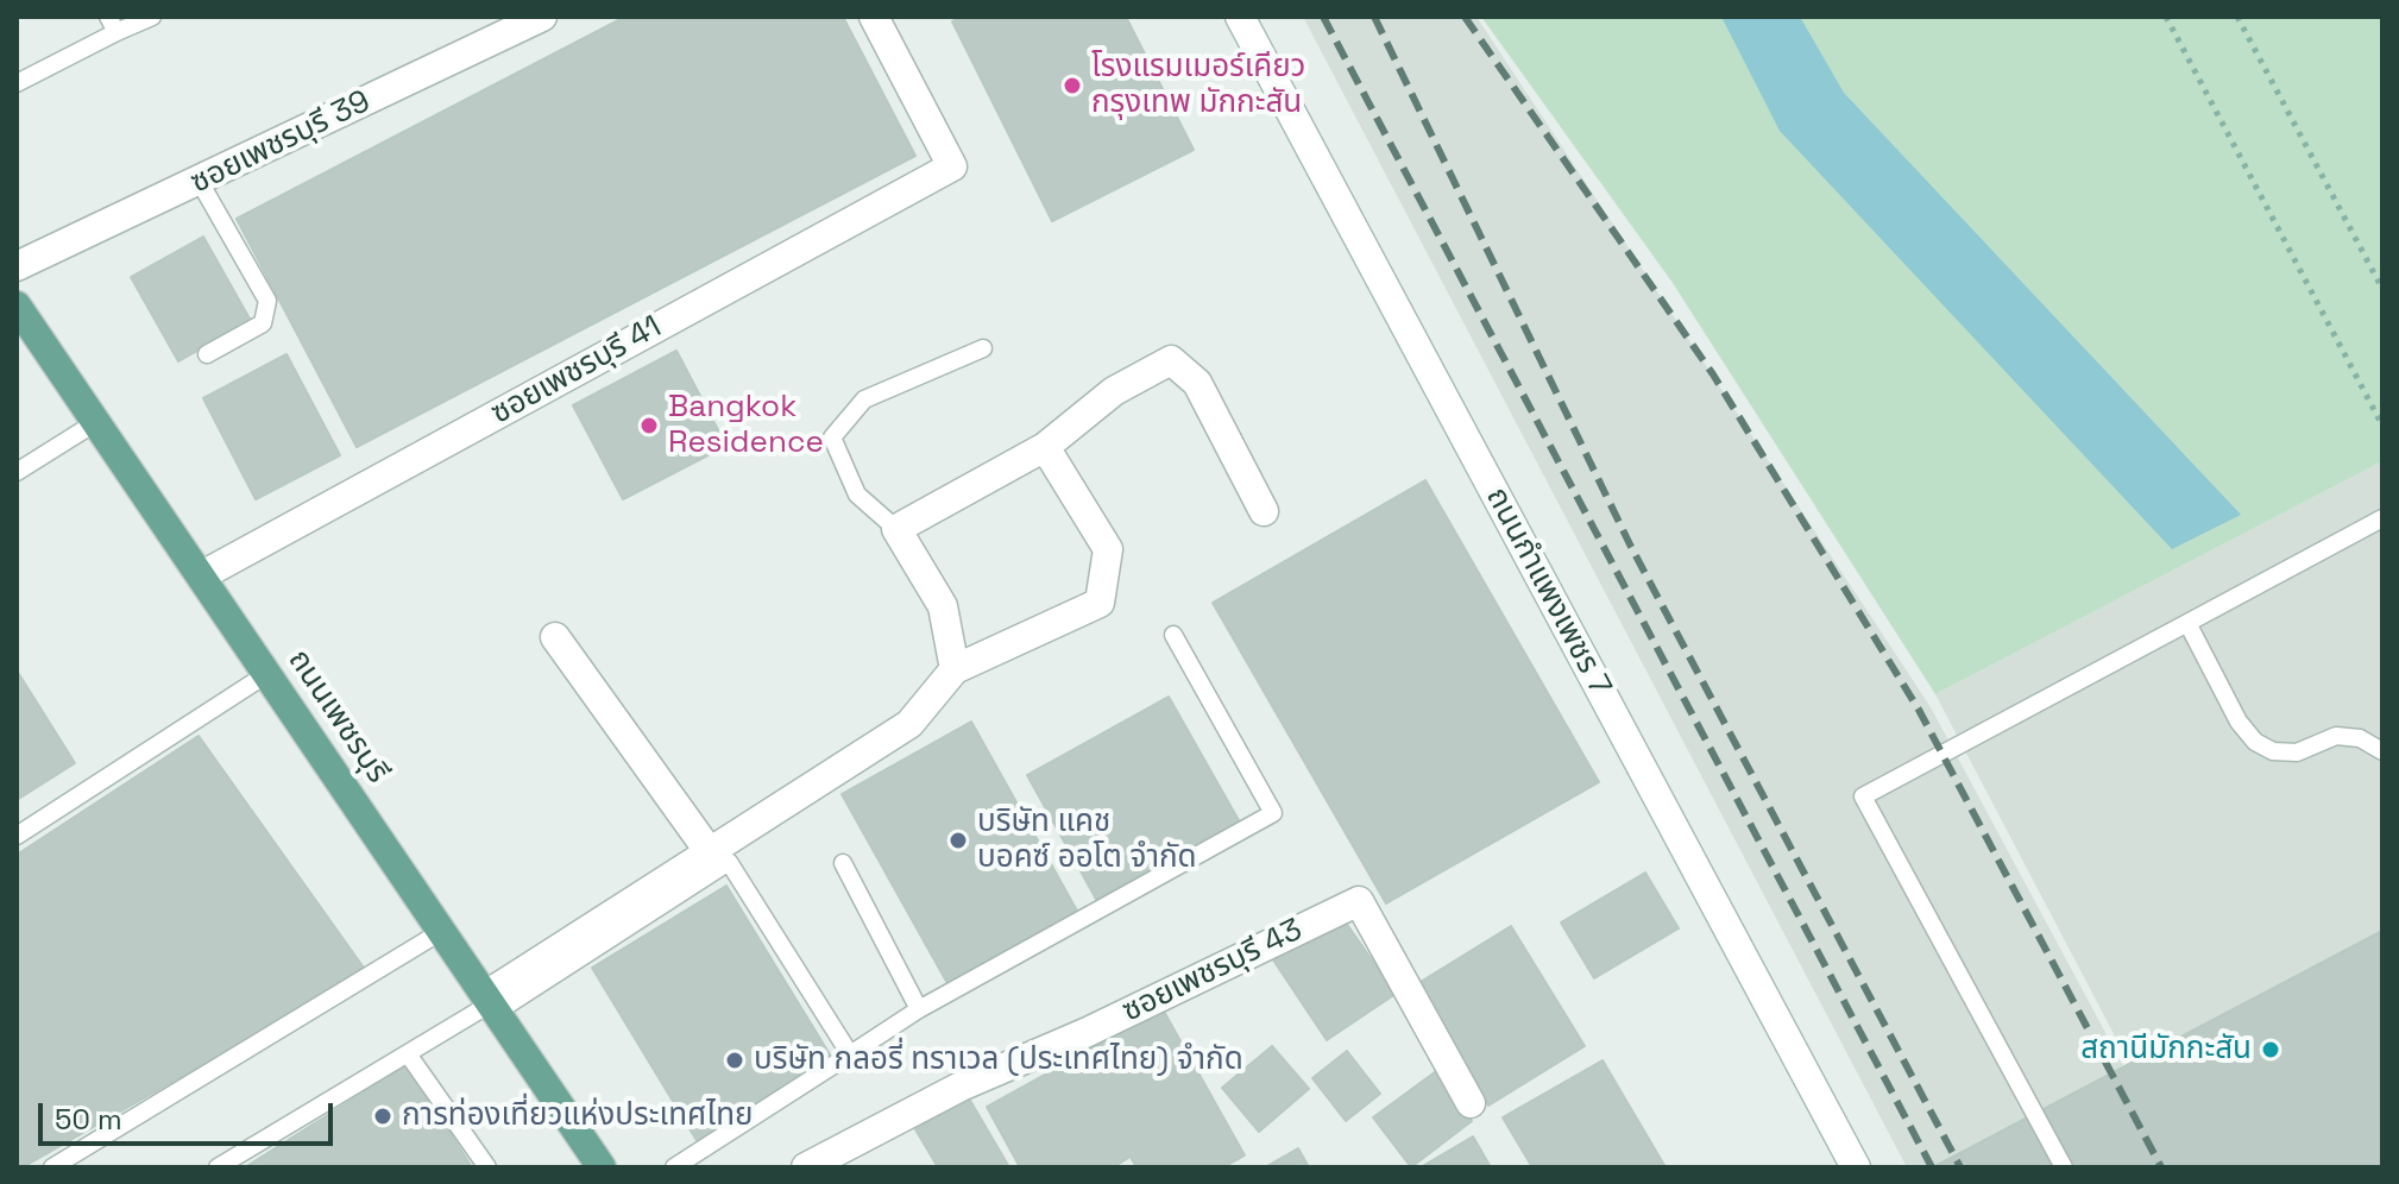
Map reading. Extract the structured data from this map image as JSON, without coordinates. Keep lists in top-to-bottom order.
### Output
{
  "streets": {
    "main road": ["ถนนเพชรบุรี"],
    "street": [
      "ซอยเพชรบุรี 39",
      "ซอยเพชรบุรี 41",
      "ถนนกำแพงเพชร 7",
      "ซอยเพชรบุรี 43"
    ]
  },
  "crossings": [
    ["ซอยเพชรบุรี 41", "ถนนเพชรบุรี"]
  ],
  "places": [
    "โรงแรมเมอร์เคียว กรุงเทพ มักกะสัน",
    "Bangkok Residence",
    "บริษัท แคช บอคซ์ ออโต จำกัด",
    "สถานีมักกะสัน",
    "บริษัท กลอรี่ ทราเวล (ประเทศไทย) จำกัด",
    "การท่องเที่ยวแห่งประเทศไทย"
  ],
  "scale_bar": "50 m"
}
